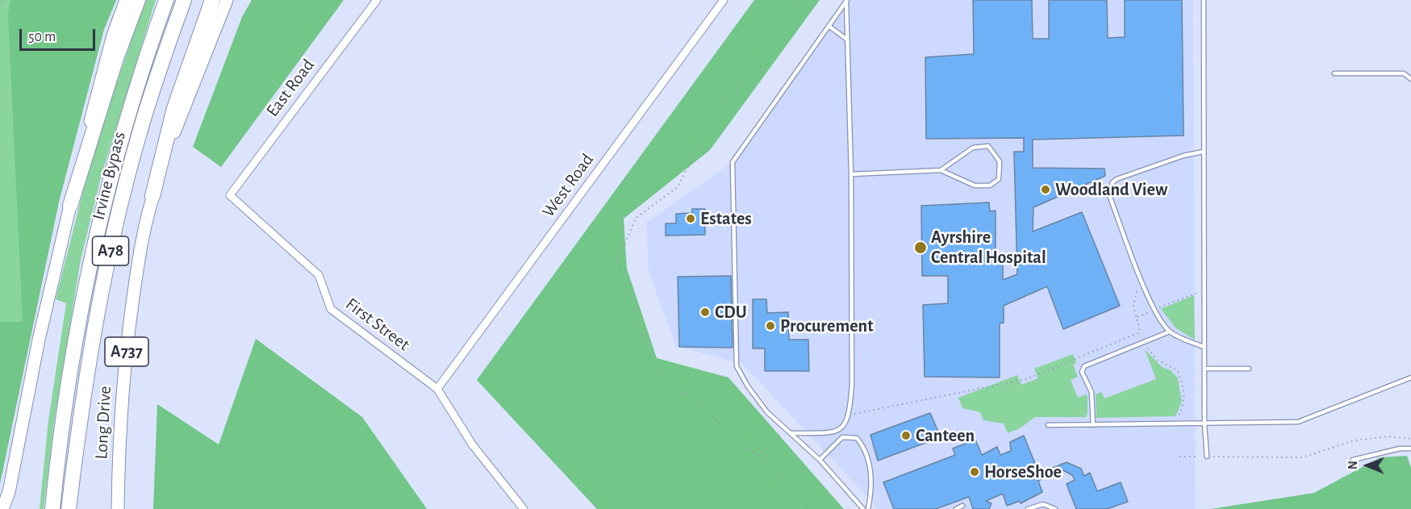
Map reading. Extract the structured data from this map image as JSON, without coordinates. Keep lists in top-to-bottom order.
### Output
{
  "streets": {
    "highway": ["Irvine Bypass", "A78"],
    "main road": ["A737", "Long Drive"],
    "street": ["East Road", "West Road", "First Street"]
  },
  "crossings": [
    ["East Road", "First Street"],
    ["West Road", "First Street"]
  ],
  "places": [
    "Woodland View",
    "Estates",
    "Ayrshire Central Hospital",
    "CDU",
    "Procurement",
    "Canteen",
    "HorseShoe"
  ],
  "scale_bar": "50 m",
  "north": "left"
}
